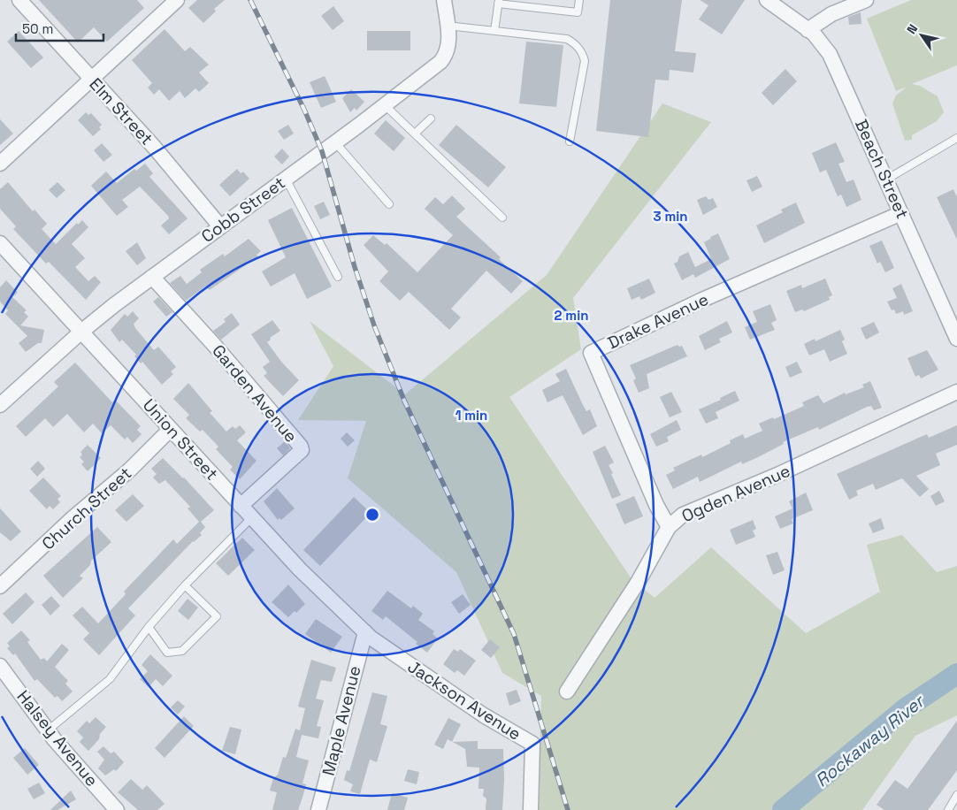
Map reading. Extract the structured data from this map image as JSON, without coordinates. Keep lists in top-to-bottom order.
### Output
{
  "streets": {
    "street": [
      "Elm Street",
      "Beach Street",
      "Cobb Street",
      "Drake Avenue",
      "Garden Avenue",
      "Union Street",
      "Ogden Avenue",
      "Church Street",
      "Jackson Avenue",
      "Maple Avenue",
      "Halsey Avenue"
    ]
  },
  "crossings": [
    ["Elm Street", "Cobb Street"],
    ["Beach Street", "Drake Avenue"],
    ["Cobb Street", "Garden Avenue"],
    ["Cobb Street", "Union Street"],
    ["Drake Avenue", "Ogden Avenue"],
    ["Garden Avenue", "Union Street"],
    ["Union Street", "Church Street"],
    ["Union Street", "Jackson Avenue"],
    ["Union Street", "Maple Avenue"],
    ["Jackson Avenue", "Maple Avenue"]
  ],
  "water": ["Rockaway River"],
  "scale_bar": "50 m",
  "north": "top left",
  "rings": ["3 min", "2 min", "1 min"]
}
